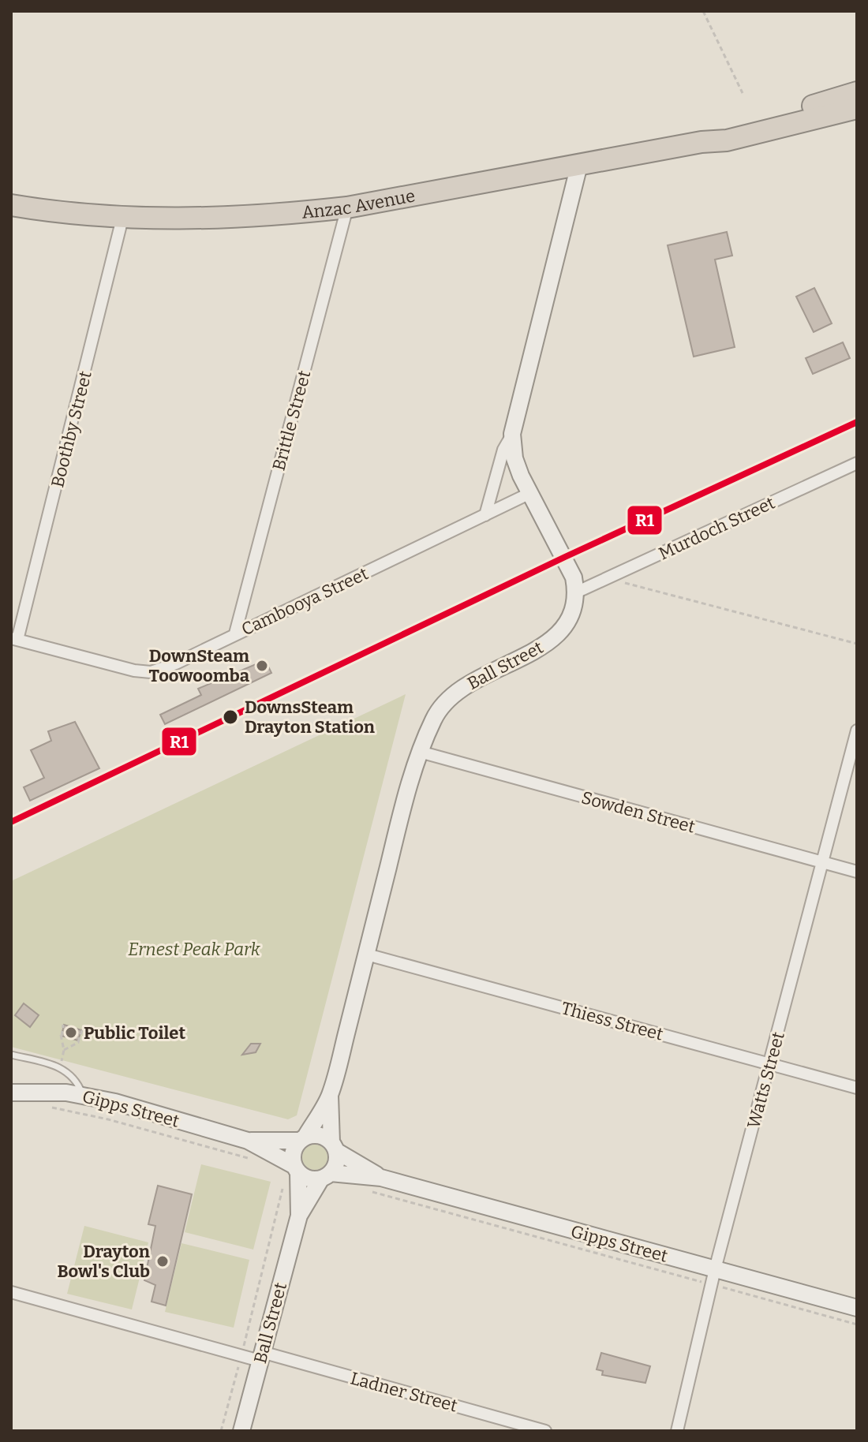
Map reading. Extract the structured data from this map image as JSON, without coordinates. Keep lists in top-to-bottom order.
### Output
{
  "streets": {
    "highway": ["Anzac Avenue"],
    "main road": ["Ball Street", "Gipps Street"],
    "street": [
      "Brittle Street",
      "Boothby Street",
      "Murdoch Street",
      "Cambooya Street",
      "Sowden Street",
      "Thiess Street",
      "Watts Street",
      "Ladner Street"
    ]
  },
  "crossings": [
    ["Anzac Avenue", "Brittle Street"],
    ["Anzac Avenue", "Boothby Street"],
    ["Brittle Street", "Cambooya Street"],
    ["Boothby Street", "Cambooya Street"],
    ["Murdoch Street", "Ball Street"],
    ["Ball Street", "Sowden Street"],
    ["Ball Street", "Thiess Street"],
    ["Ball Street", "Gipps Street"],
    ["Ball Street", "Ladner Street"],
    ["Sowden Street", "Watts Street"],
    ["Thiess Street", "Watts Street"],
    ["Watts Street", "Gipps Street"]
  ],
  "parks": ["Ernest Peak Park"],
  "places": [
    "DownSteam Toowoomba",
    "DownsSteam Drayton Station",
    "Public Toilet",
    "Drayton Bowl's Club"
  ],
  "lines": ["transit line R1"]
}
